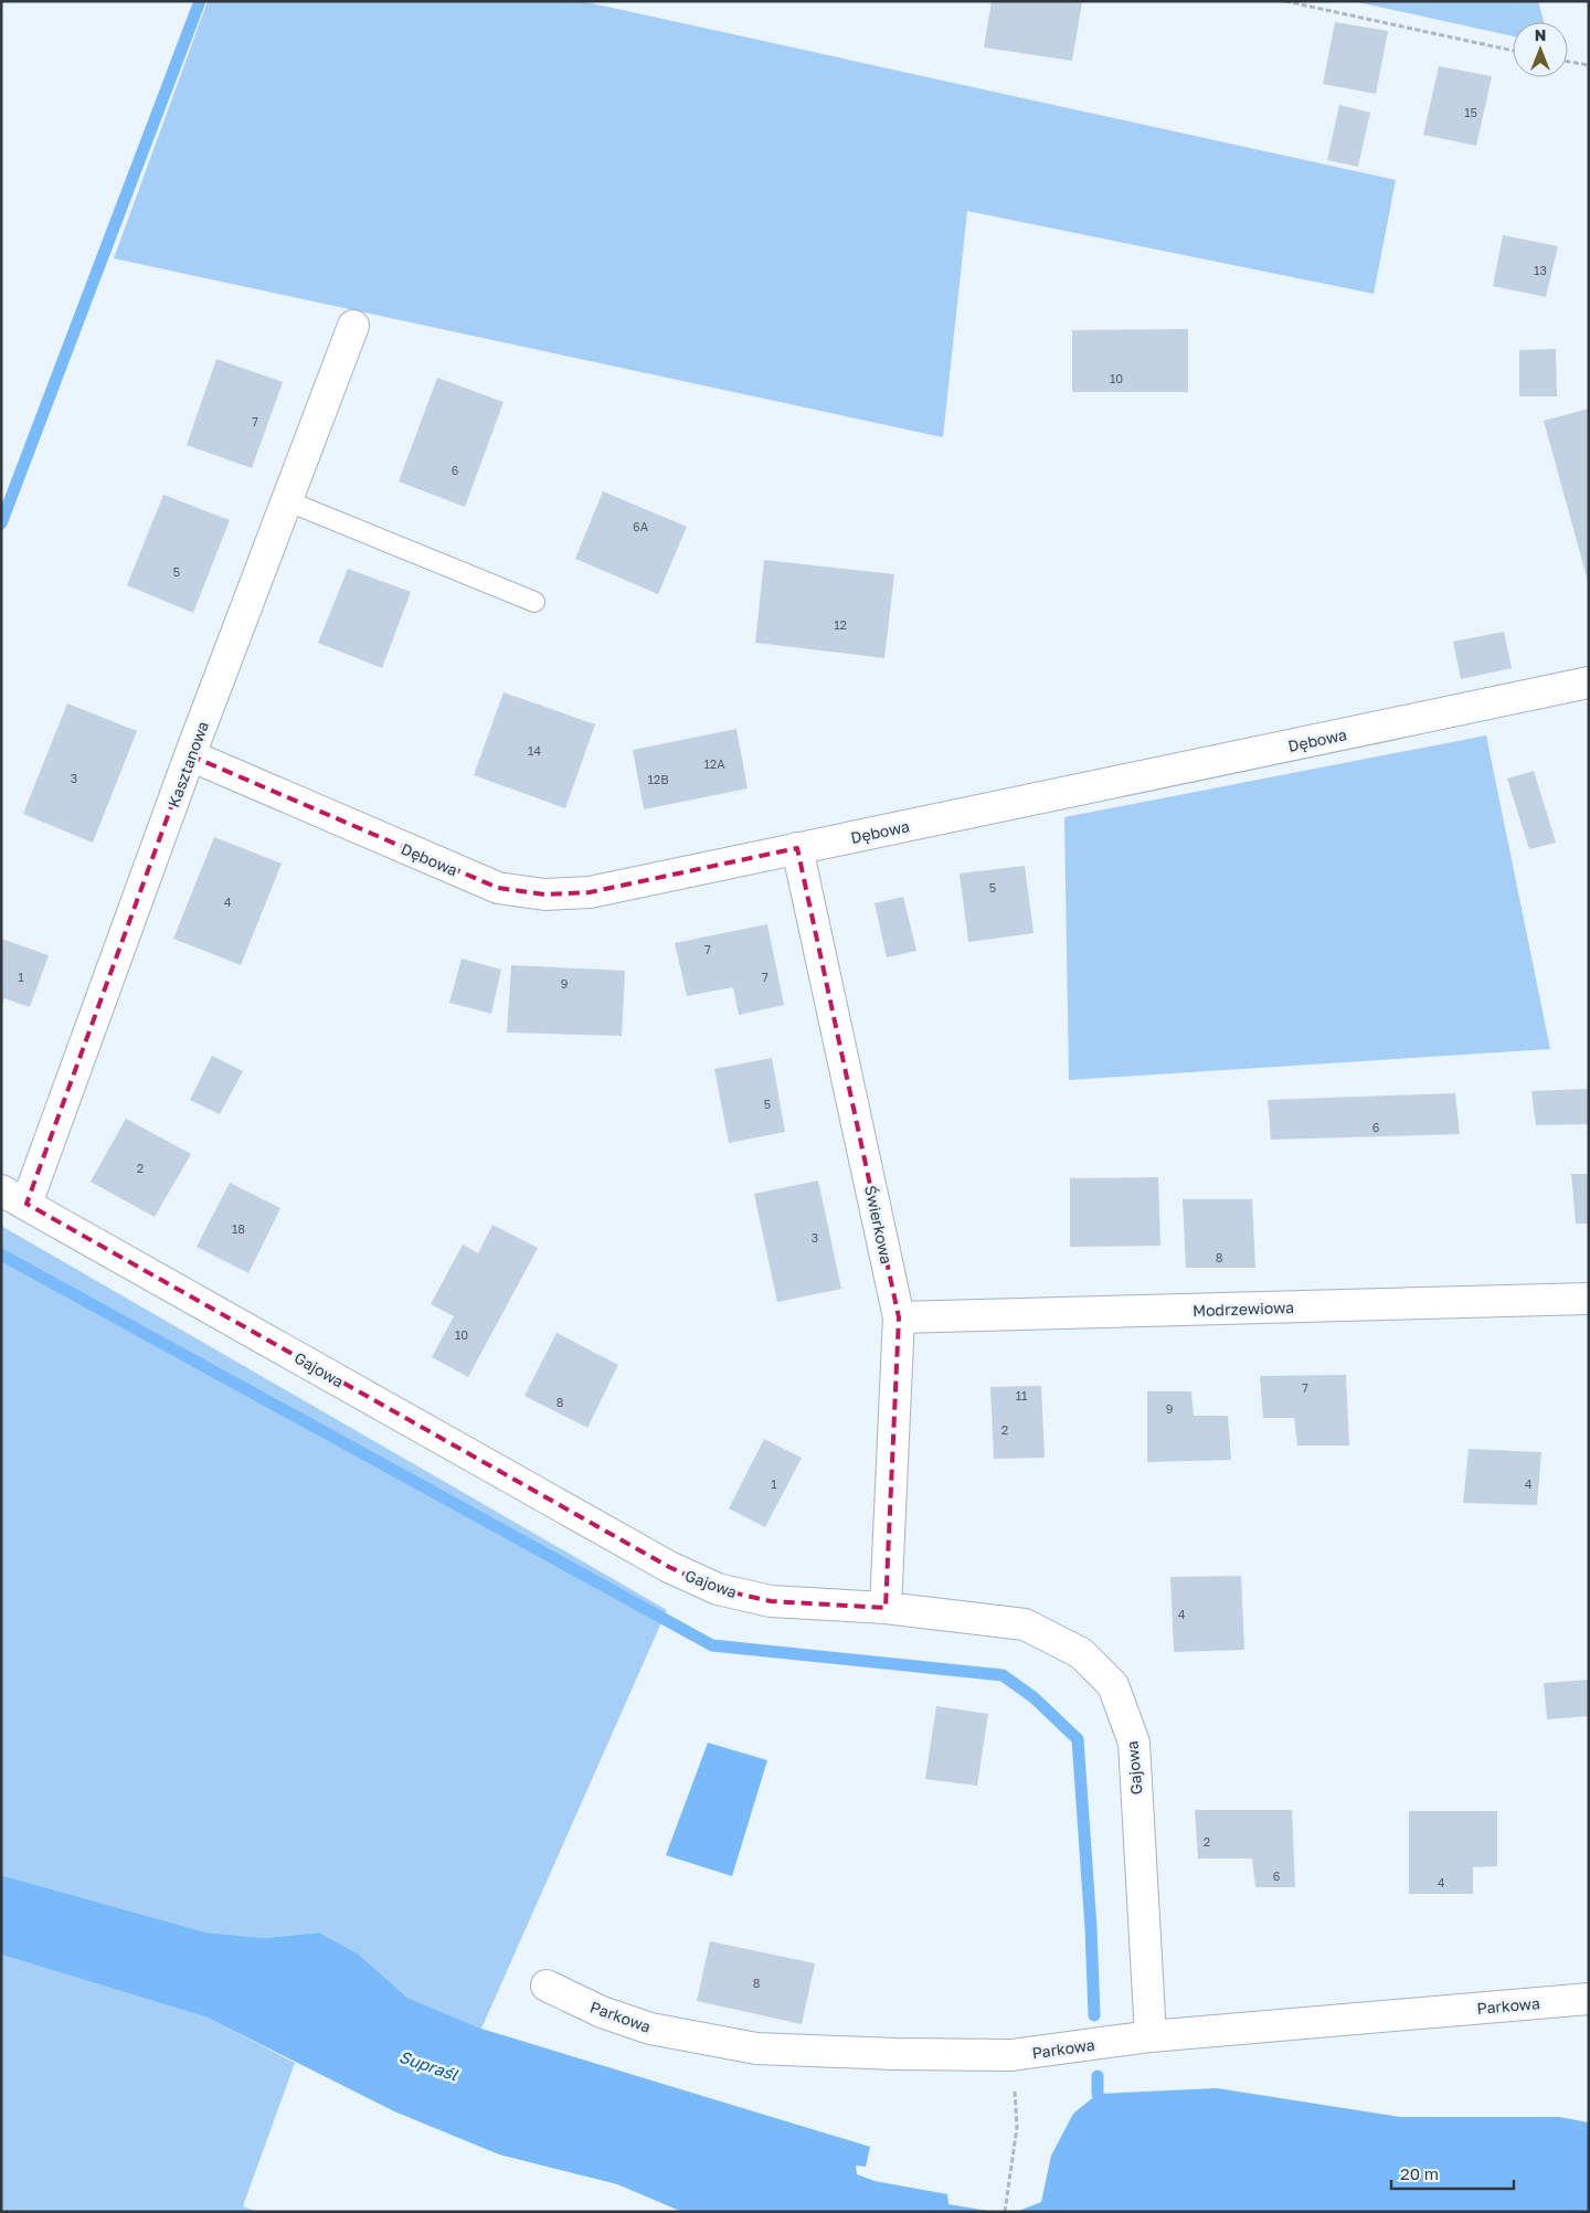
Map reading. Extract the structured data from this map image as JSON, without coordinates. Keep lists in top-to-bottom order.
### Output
{
  "streets": {
    "street": [
      "Dębowa",
      "Kasztanowa",
      "Świerkowa",
      "Modrzewiowa",
      "Gajowa",
      "Parkowa"
    ]
  },
  "crossings": [
    ["Dębowa", "Kasztanowa"],
    ["Dębowa", "Świerkowa"],
    ["Kasztanowa", "Gajowa"],
    ["Świerkowa", "Modrzewiowa"],
    ["Świerkowa", "Gajowa"],
    ["Gajowa", "Parkowa"]
  ],
  "water": ["Supraśl"],
  "house_numbers": [
    "15",
    "13",
    "10",
    "7",
    "6",
    "6A",
    "5",
    "12",
    "14",
    "12A",
    "3",
    "12B",
    "5",
    "4",
    "7",
    "1",
    "7",
    "9",
    "5",
    "6",
    "2",
    "18",
    "3",
    "8",
    "10",
    "7",
    "11",
    "8",
    "9",
    "2",
    "1",
    "4",
    "4",
    "2",
    "6",
    "4",
    "8"
  ],
  "scale_bar": "20 m",
  "north": "top"
}
